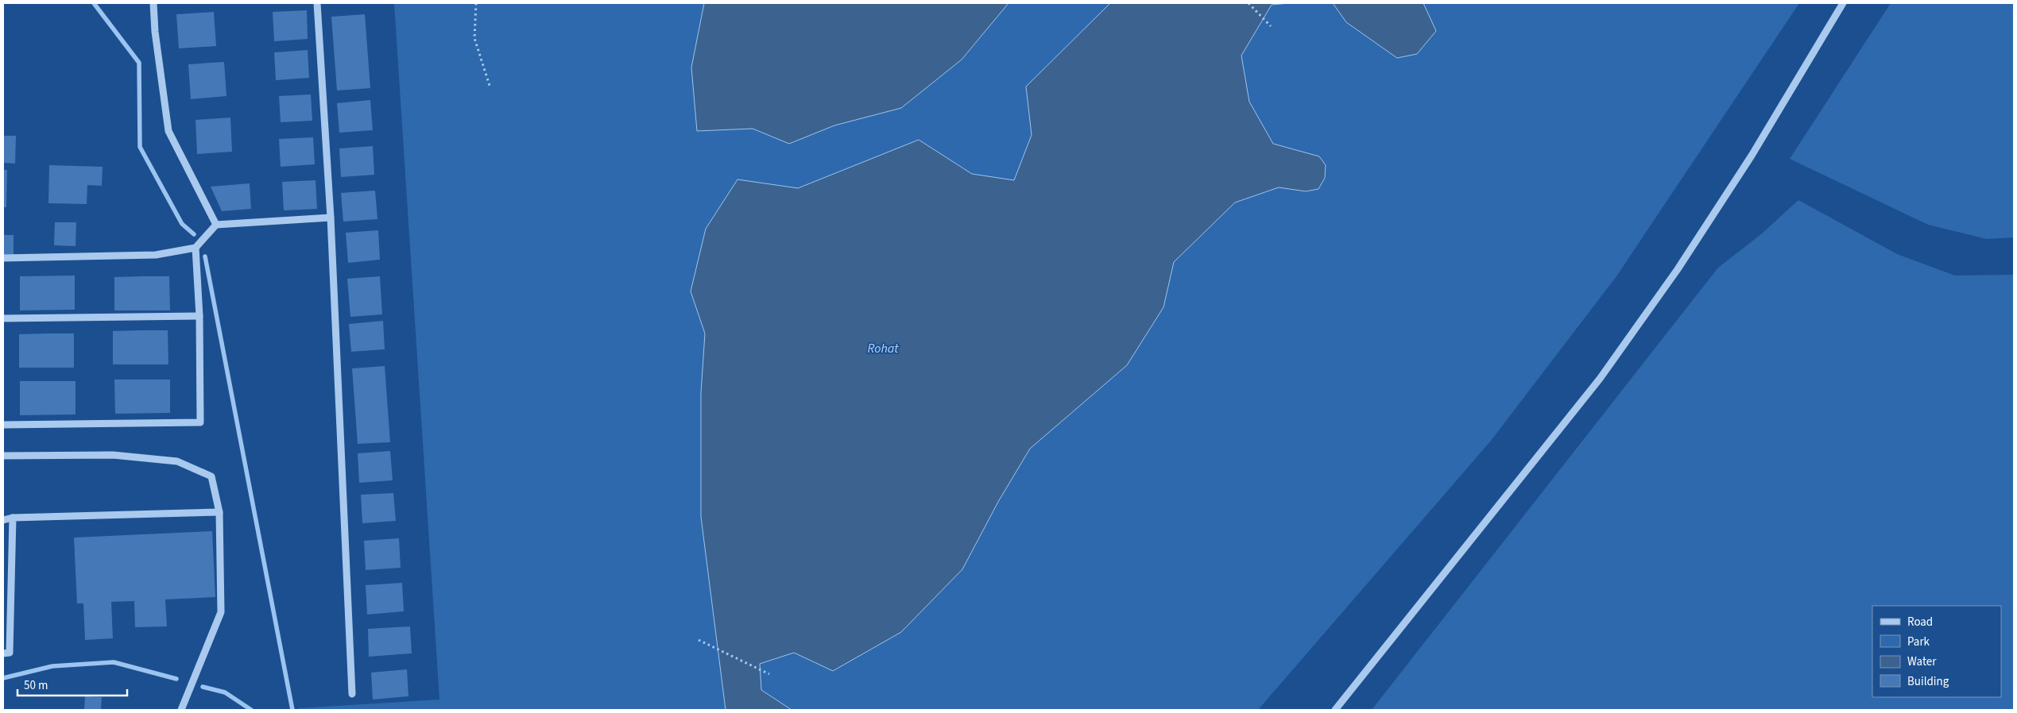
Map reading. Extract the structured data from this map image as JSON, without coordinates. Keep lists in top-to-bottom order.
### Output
{
  "water": ["Rohat"],
  "legend": [
    "Road",
    "Park",
    "Water",
    "Building"
  ],
  "scale_bar": "50 m"
}
